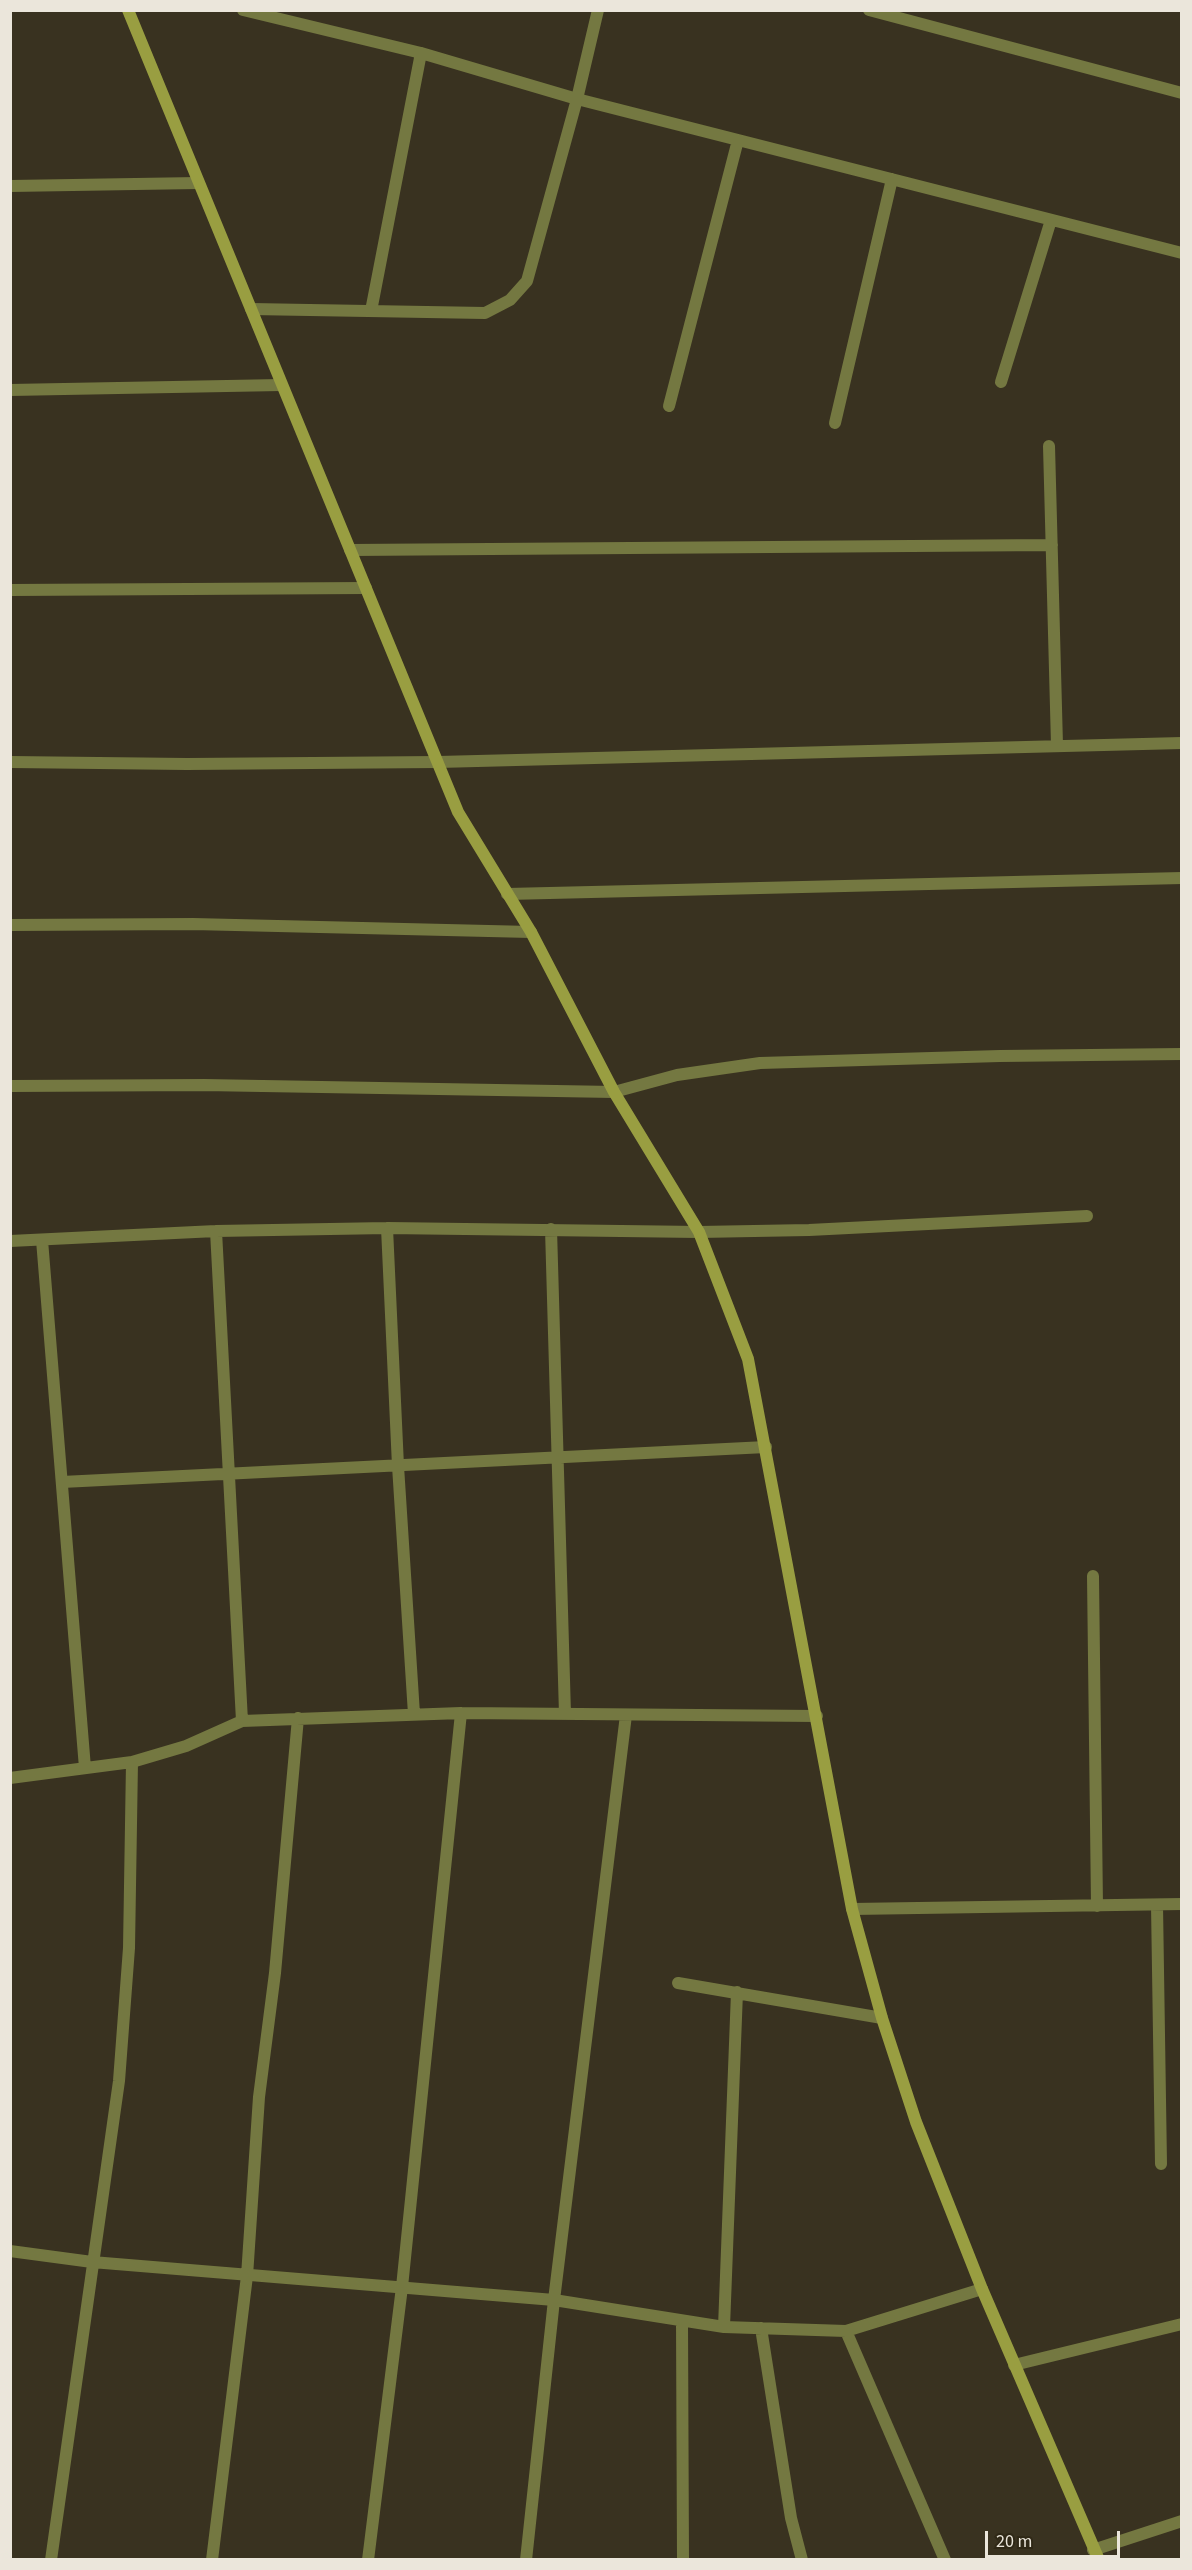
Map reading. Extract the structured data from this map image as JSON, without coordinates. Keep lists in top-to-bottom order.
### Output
{
  "scale_bar": "20 m"
}
